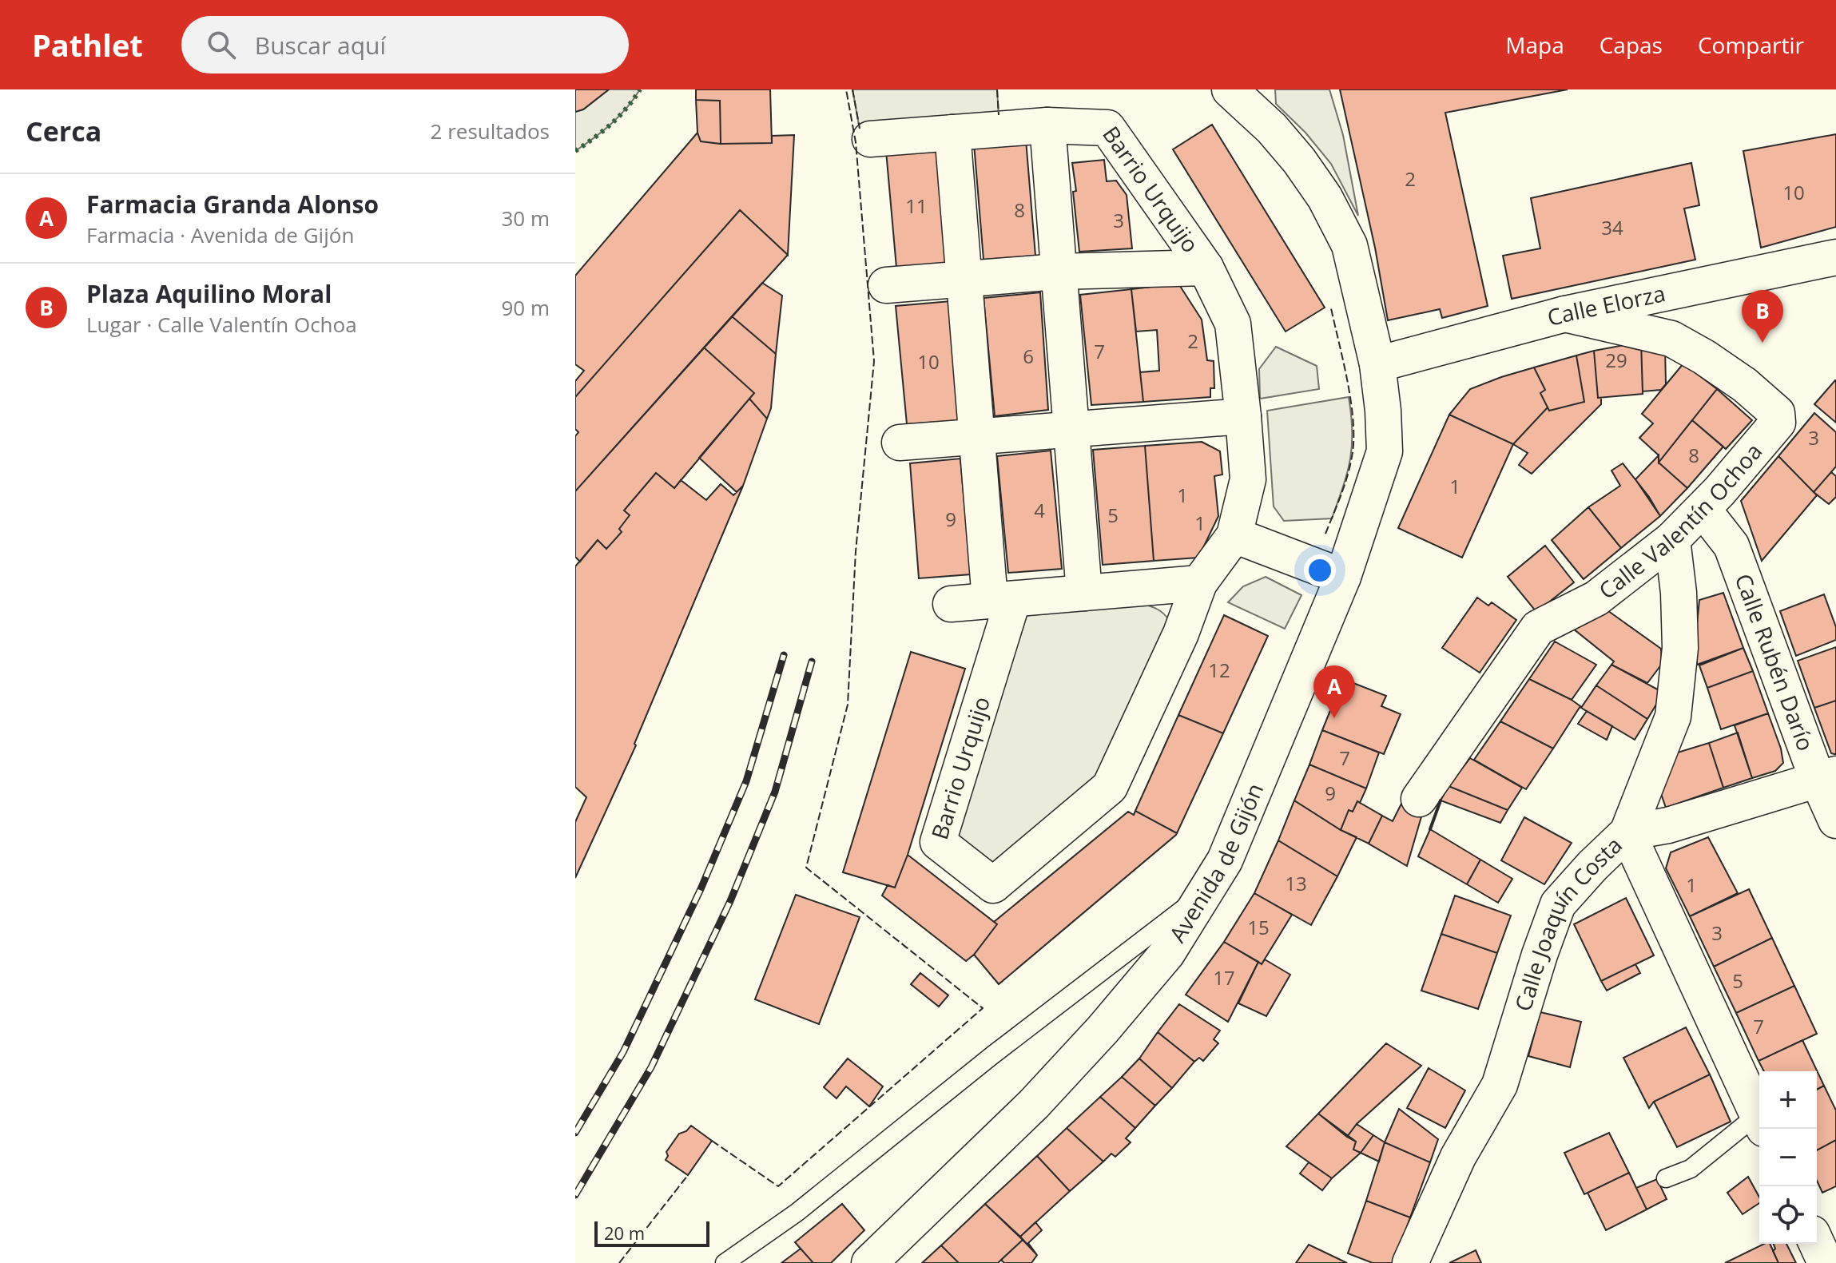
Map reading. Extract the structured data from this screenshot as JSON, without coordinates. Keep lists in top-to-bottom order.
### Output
{
  "streets": {
    "street": [
      "Barrio Urquijo",
      "Calle Elorza",
      "Calle Valentín Ochoa",
      "Calle Rubén Darío",
      "Avenida de Gijón",
      "Calle Joaquín Costa"
    ]
  },
  "crossings": [
    ["Calle Elorza", "Calle Valentín Ochoa"],
    ["Calle Elorza", "Avenida de Gijón"],
    ["Calle Valentín Ochoa", "Calle Rubén Darío"],
    ["Calle Valentín Ochoa", "Calle Joaquín Costa"]
  ],
  "house_numbers": [
    "2",
    "10",
    "11",
    "8",
    "3",
    "34",
    "2",
    "7",
    "6",
    "29",
    "10",
    "3",
    "8",
    "1",
    "1",
    "4",
    "5",
    "9",
    "1",
    "12",
    "7",
    "9",
    "13",
    "1",
    "15",
    "3",
    "17",
    "5",
    "7"
  ],
  "scale_bar": "20 m",
  "page": {
    "header": "Pathlet",
    "search": "Buscar aquí",
    "nav": ["Mapa", "Capas", "Compartir"],
    "heading": ["Cerca", "2 resultados"],
    "list": [
      {
        "mark": "A",
        "name": "Farmacia Granda Alonso",
        "note": "Farmacia · Avenida de Gijón",
        "value": "30 m"
      },
      {
        "mark": "B",
        "name": "Plaza Aquilino Moral",
        "note": "Lugar · Calle Valentín Ochoa",
        "value": "90 m"
      }
    ],
    "pins": ["B", "A"],
    "map_buttons": ["+", "−"],
    "scale": "20 m"
  }
}
